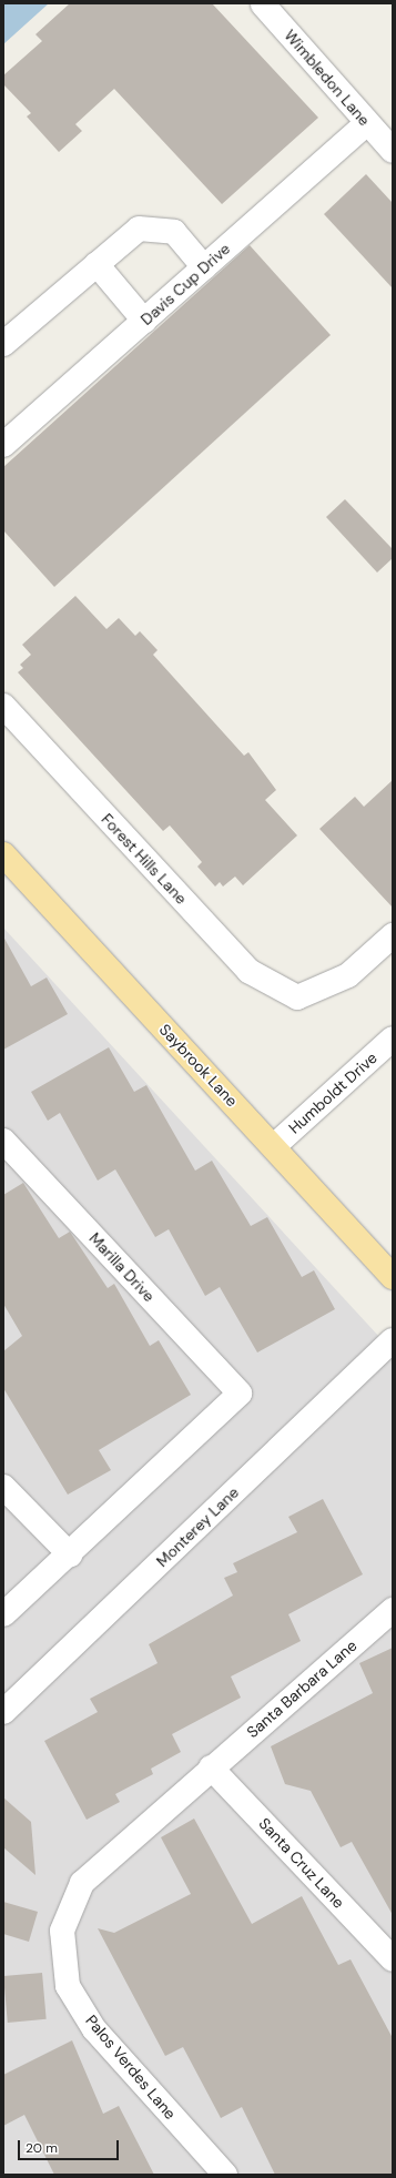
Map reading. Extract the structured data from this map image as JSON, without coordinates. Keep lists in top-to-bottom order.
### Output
{
  "streets": {
    "main road": ["Saybrook Lane"],
    "street": [
      "Wimbledon Lane",
      "Davis Cup Drive",
      "Forest Hills Lane",
      "Humboldt Drive",
      "Marilla Drive",
      "Monterey Lane",
      "Santa Barbara Lane",
      "Santa Cruz Lane",
      "Palos Verdes Lane"
    ]
  },
  "crossings": [
    ["Wimbledon Lane", "Davis Cup Drive"],
    ["Saybrook Lane", "Humboldt Drive"],
    ["Santa Barbara Lane", "Santa Cruz Lane"],
    ["Santa Barbara Lane", "Palos Verdes Lane"],
    ["Santa Cruz Lane", "Palos Verdes Lane"]
  ],
  "scale_bar": "20 m"
}
